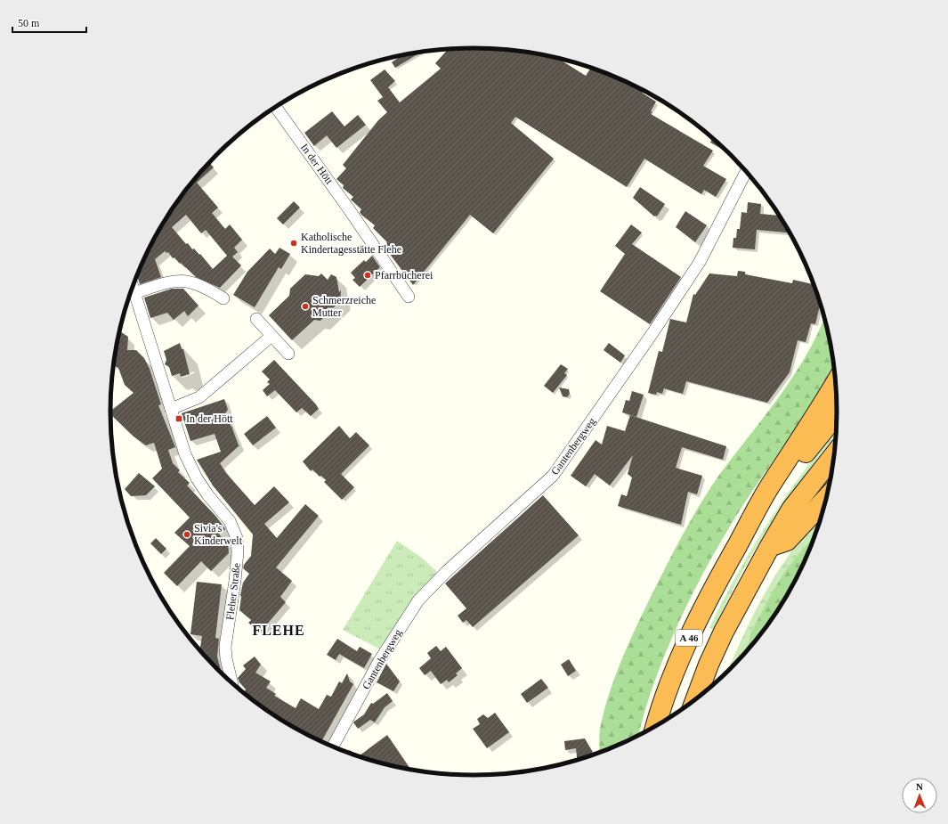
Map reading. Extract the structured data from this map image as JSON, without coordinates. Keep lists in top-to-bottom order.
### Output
{
  "streets": {
    "highway": ["A 46"],
    "street": ["In der Hött", "Gantenbergweg", "Fleher Straße"]
  },
  "districts": ["FLEHE"],
  "places": {
    "other": [
      "Katholische Kindertagesstätte Flehe",
      "Pfarrbücherei",
      "Schmerzreiche Mutter",
      "Sivia's Kinderwelt"
    ],
    "transit": ["In der Hött"]
  },
  "scale_bar": "50 m",
  "north": "top"
}
